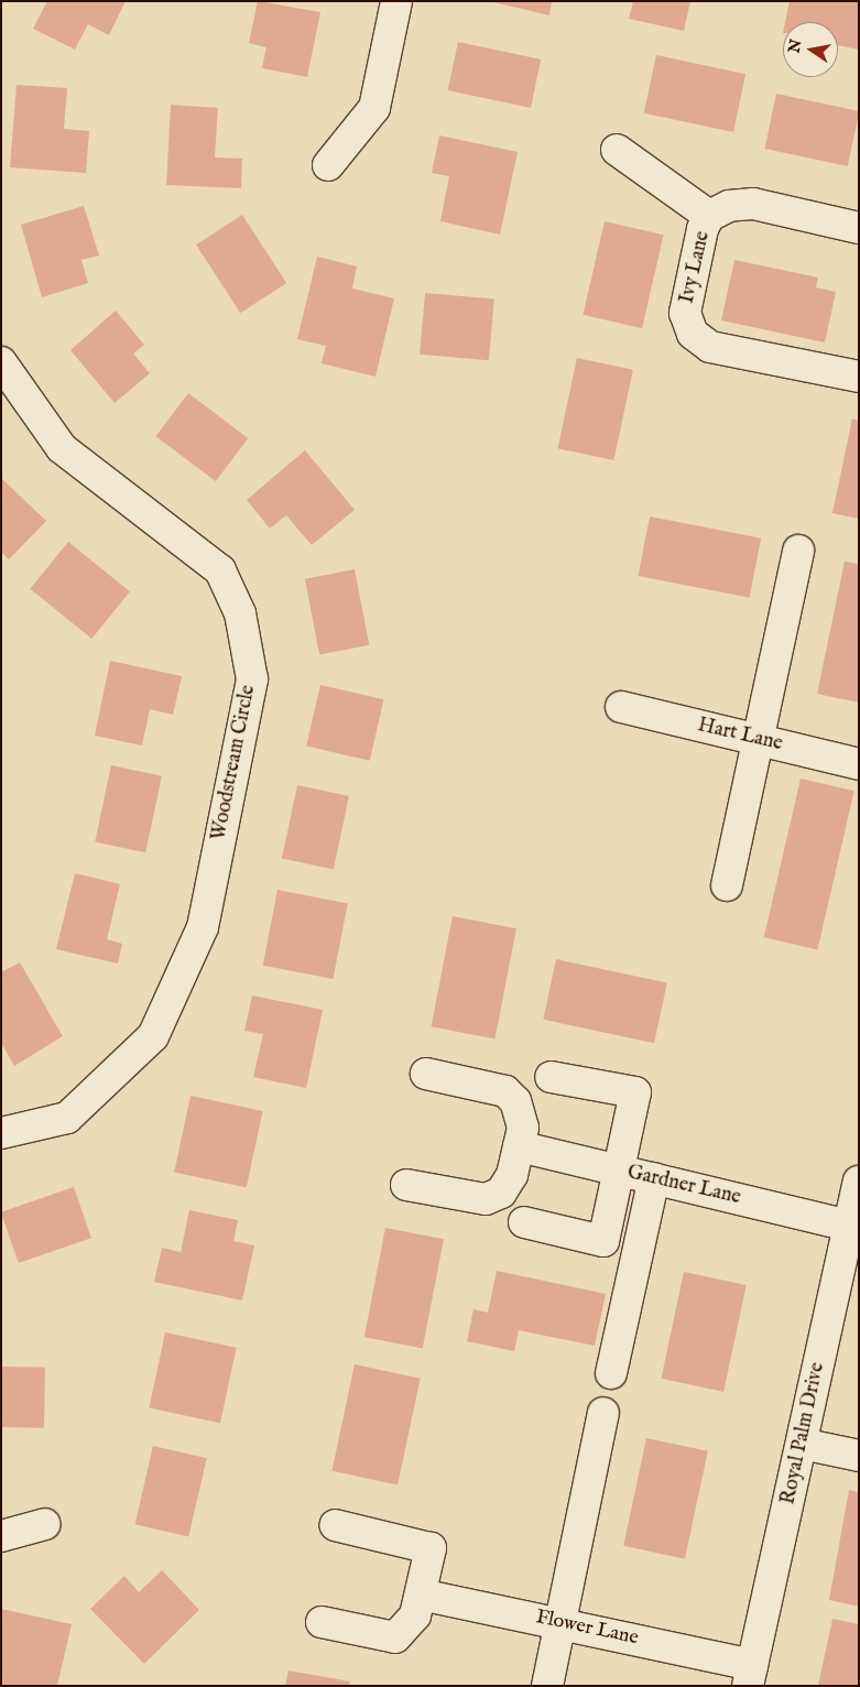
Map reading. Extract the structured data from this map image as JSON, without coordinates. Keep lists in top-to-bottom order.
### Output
{
  "streets": {
    "street": [
      "Ivy Lane",
      "Hart Lane",
      "Woodstream Circle",
      "Gardner Lane",
      "Royal Palm Drive",
      "Flower Lane"
    ]
  },
  "crossings": [
    ["Gardner Lane", "Royal Palm Drive"],
    ["Royal Palm Drive", "Flower Lane"]
  ],
  "north": "left"
}
